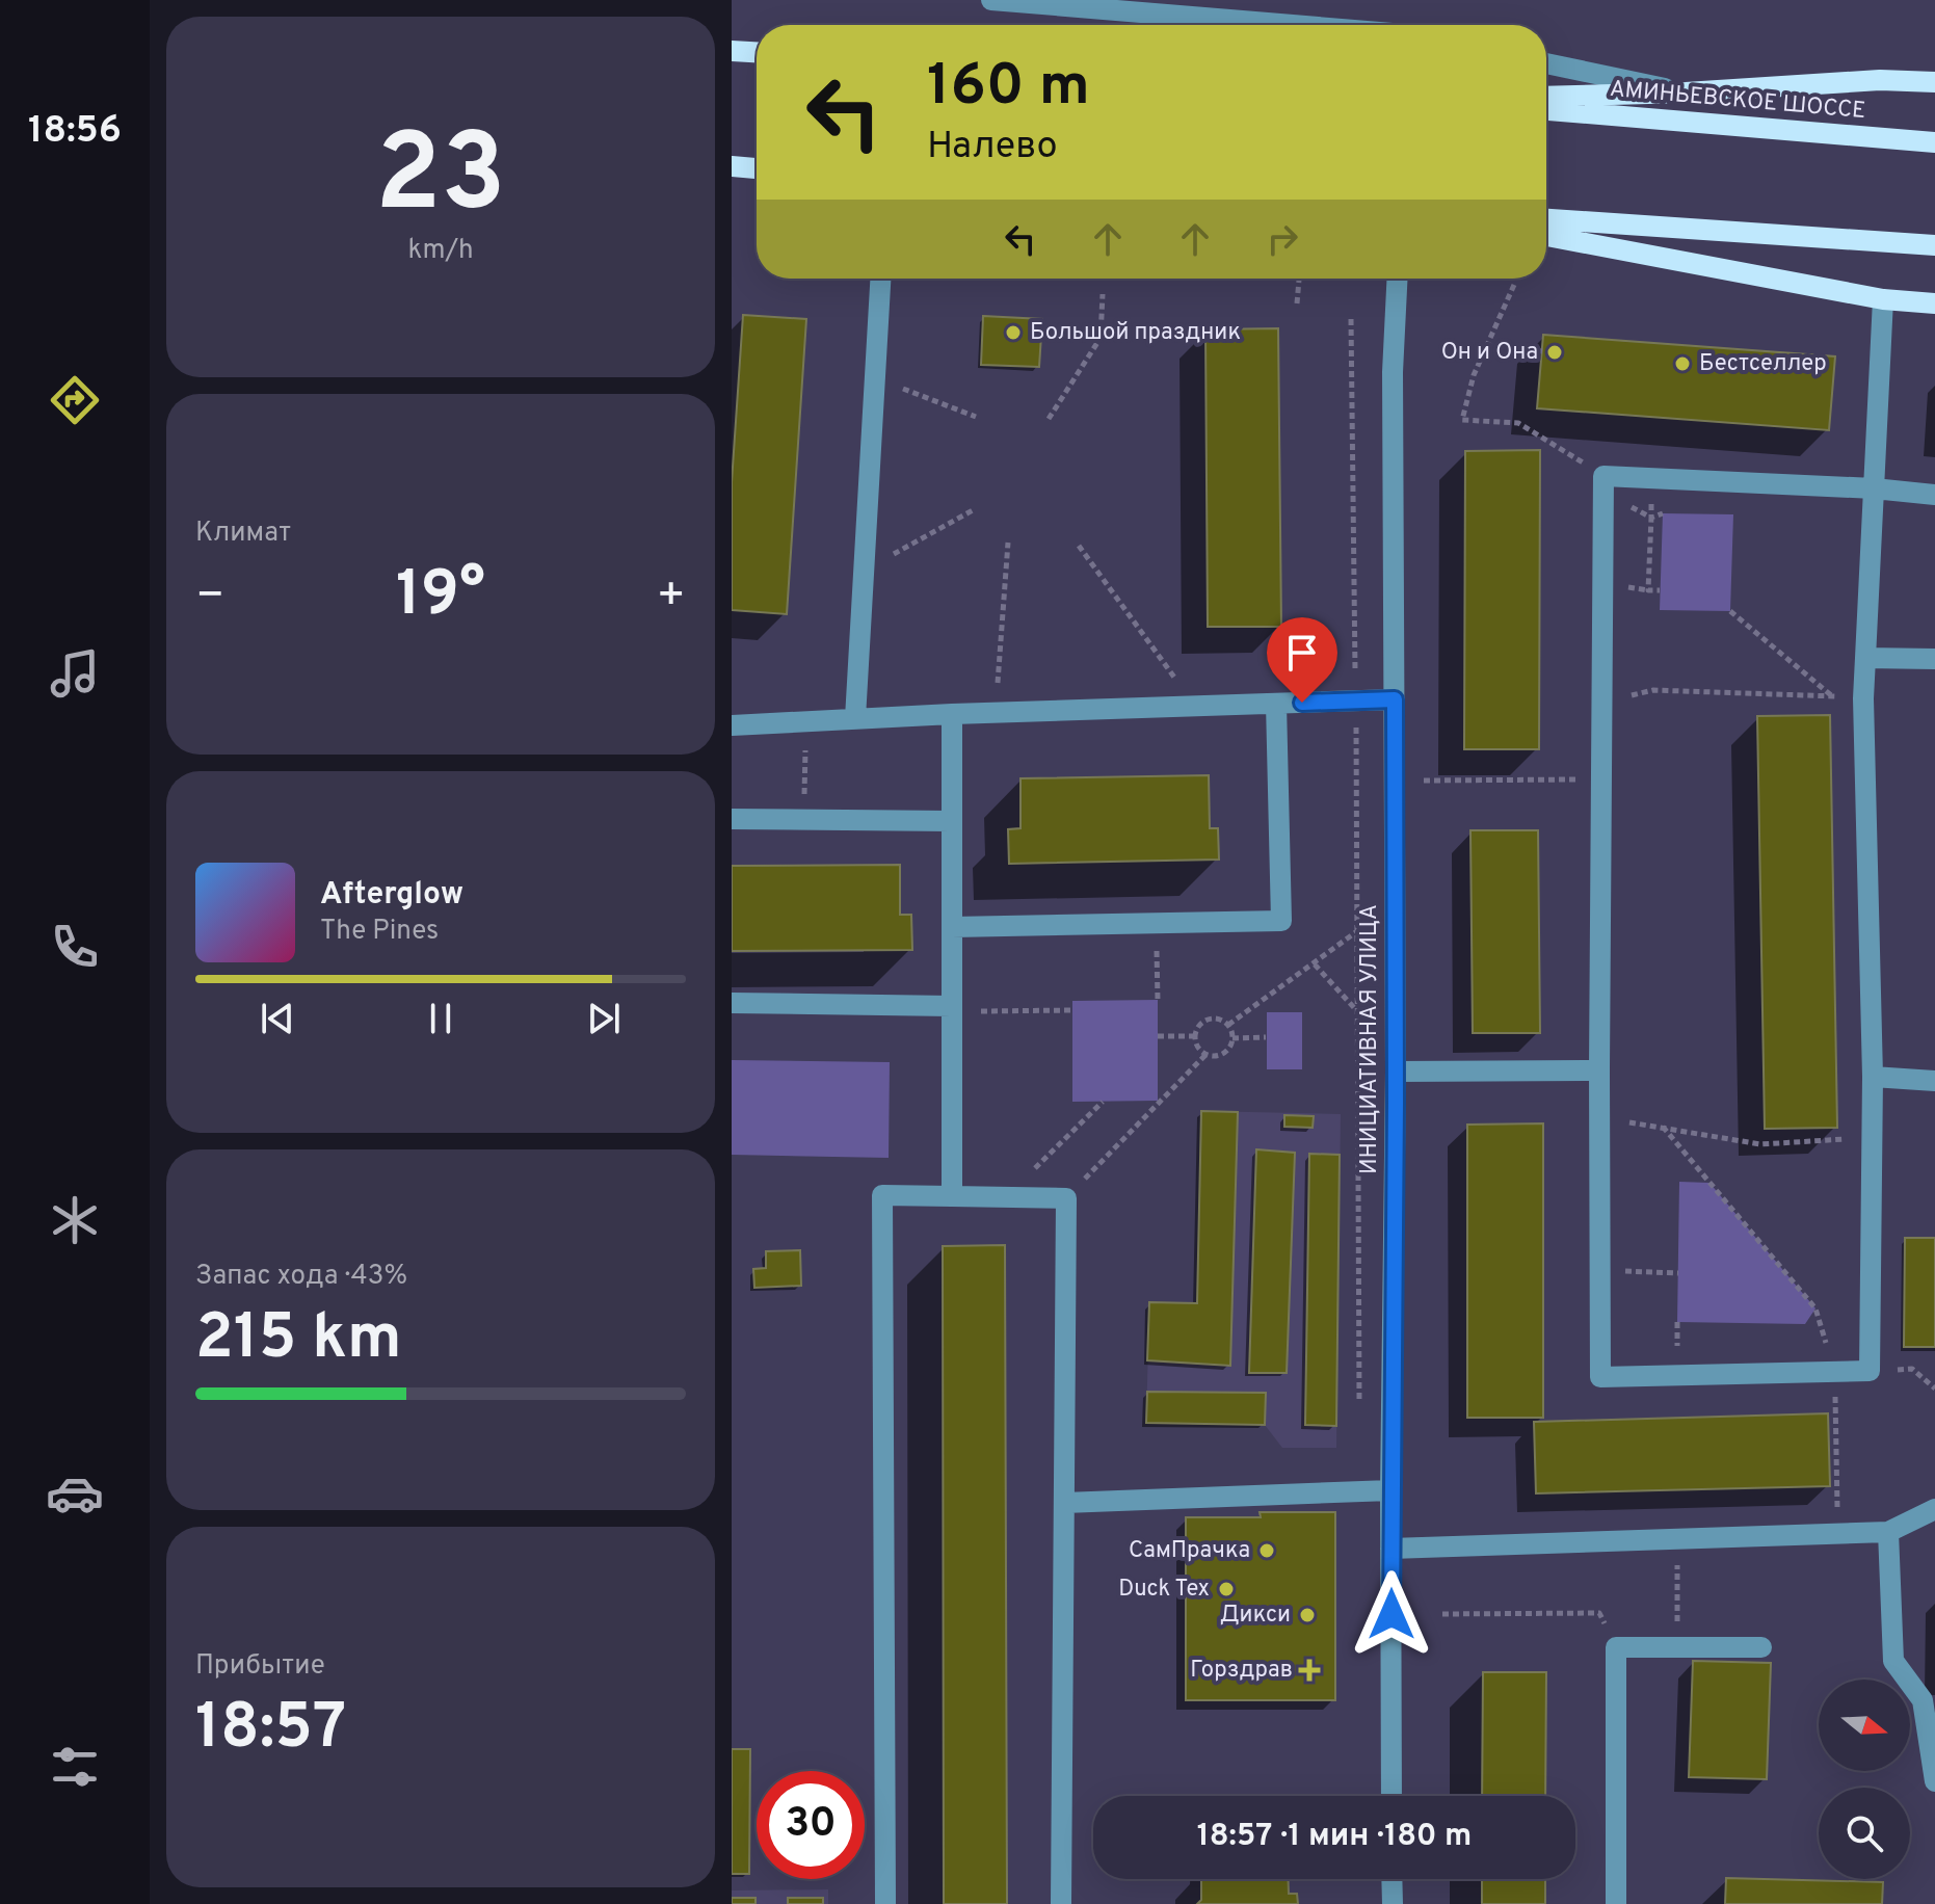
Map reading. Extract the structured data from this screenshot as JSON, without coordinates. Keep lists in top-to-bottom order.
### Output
{
  "streets": {
    "main road": ["АМИНЬЕВСКОЕ ШОССЕ"],
    "street": ["ИНИЦИАТИВНАЯ УЛИЦА"]
  },
  "places": {
    "other": [
      "Большой праздник",
      "Он и Она",
      "Бестселлер",
      "СамПрачка",
      "Duck Tex",
      "Дикси"
    ],
    "health": ["Горздрав"]
  },
  "north": "right",
  "page": {
    "tabs": "18:56",
    "tile": [
      ["23", "km/h"],
      "Климат",
      ["Запас хода · 43%", "215 km"],
      ["Прибытие", "18:57"]
    ],
    "turn": ["160 m", "Налево"],
    "heat": ["−", "19°", "+"],
    "song": ["Afterglow", "The Pines"],
    "limit": "30",
    "trip": "18:57 · 1 мин · 180 m"
  }
}
